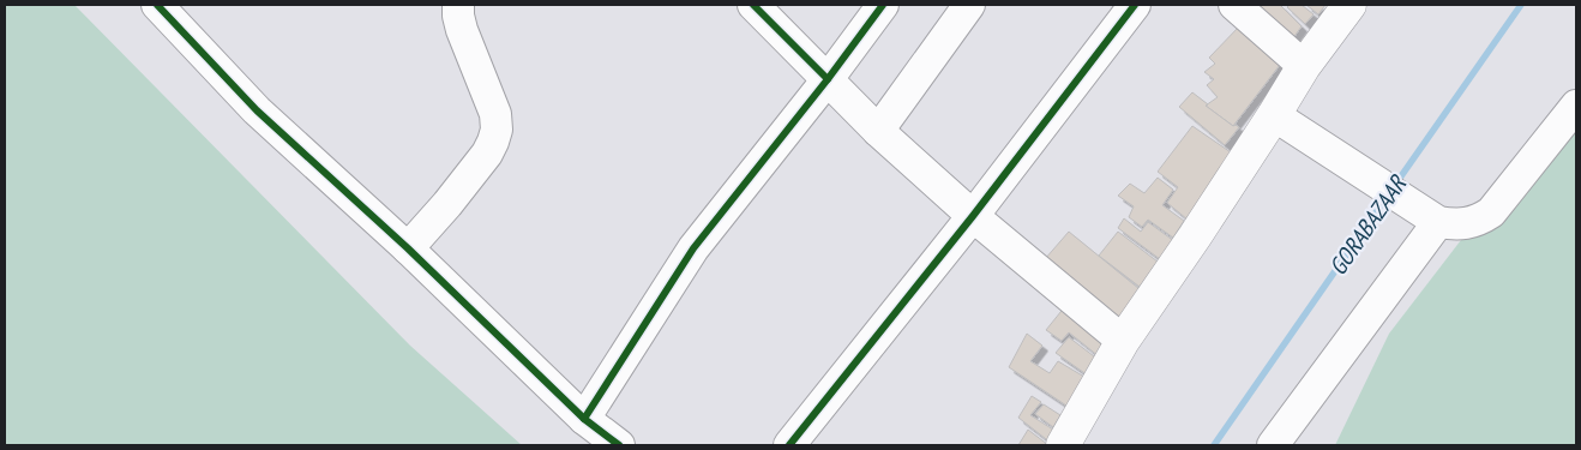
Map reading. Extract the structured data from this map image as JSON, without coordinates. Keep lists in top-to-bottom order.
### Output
{
  "water": ["GORABAZAAR"]
}
